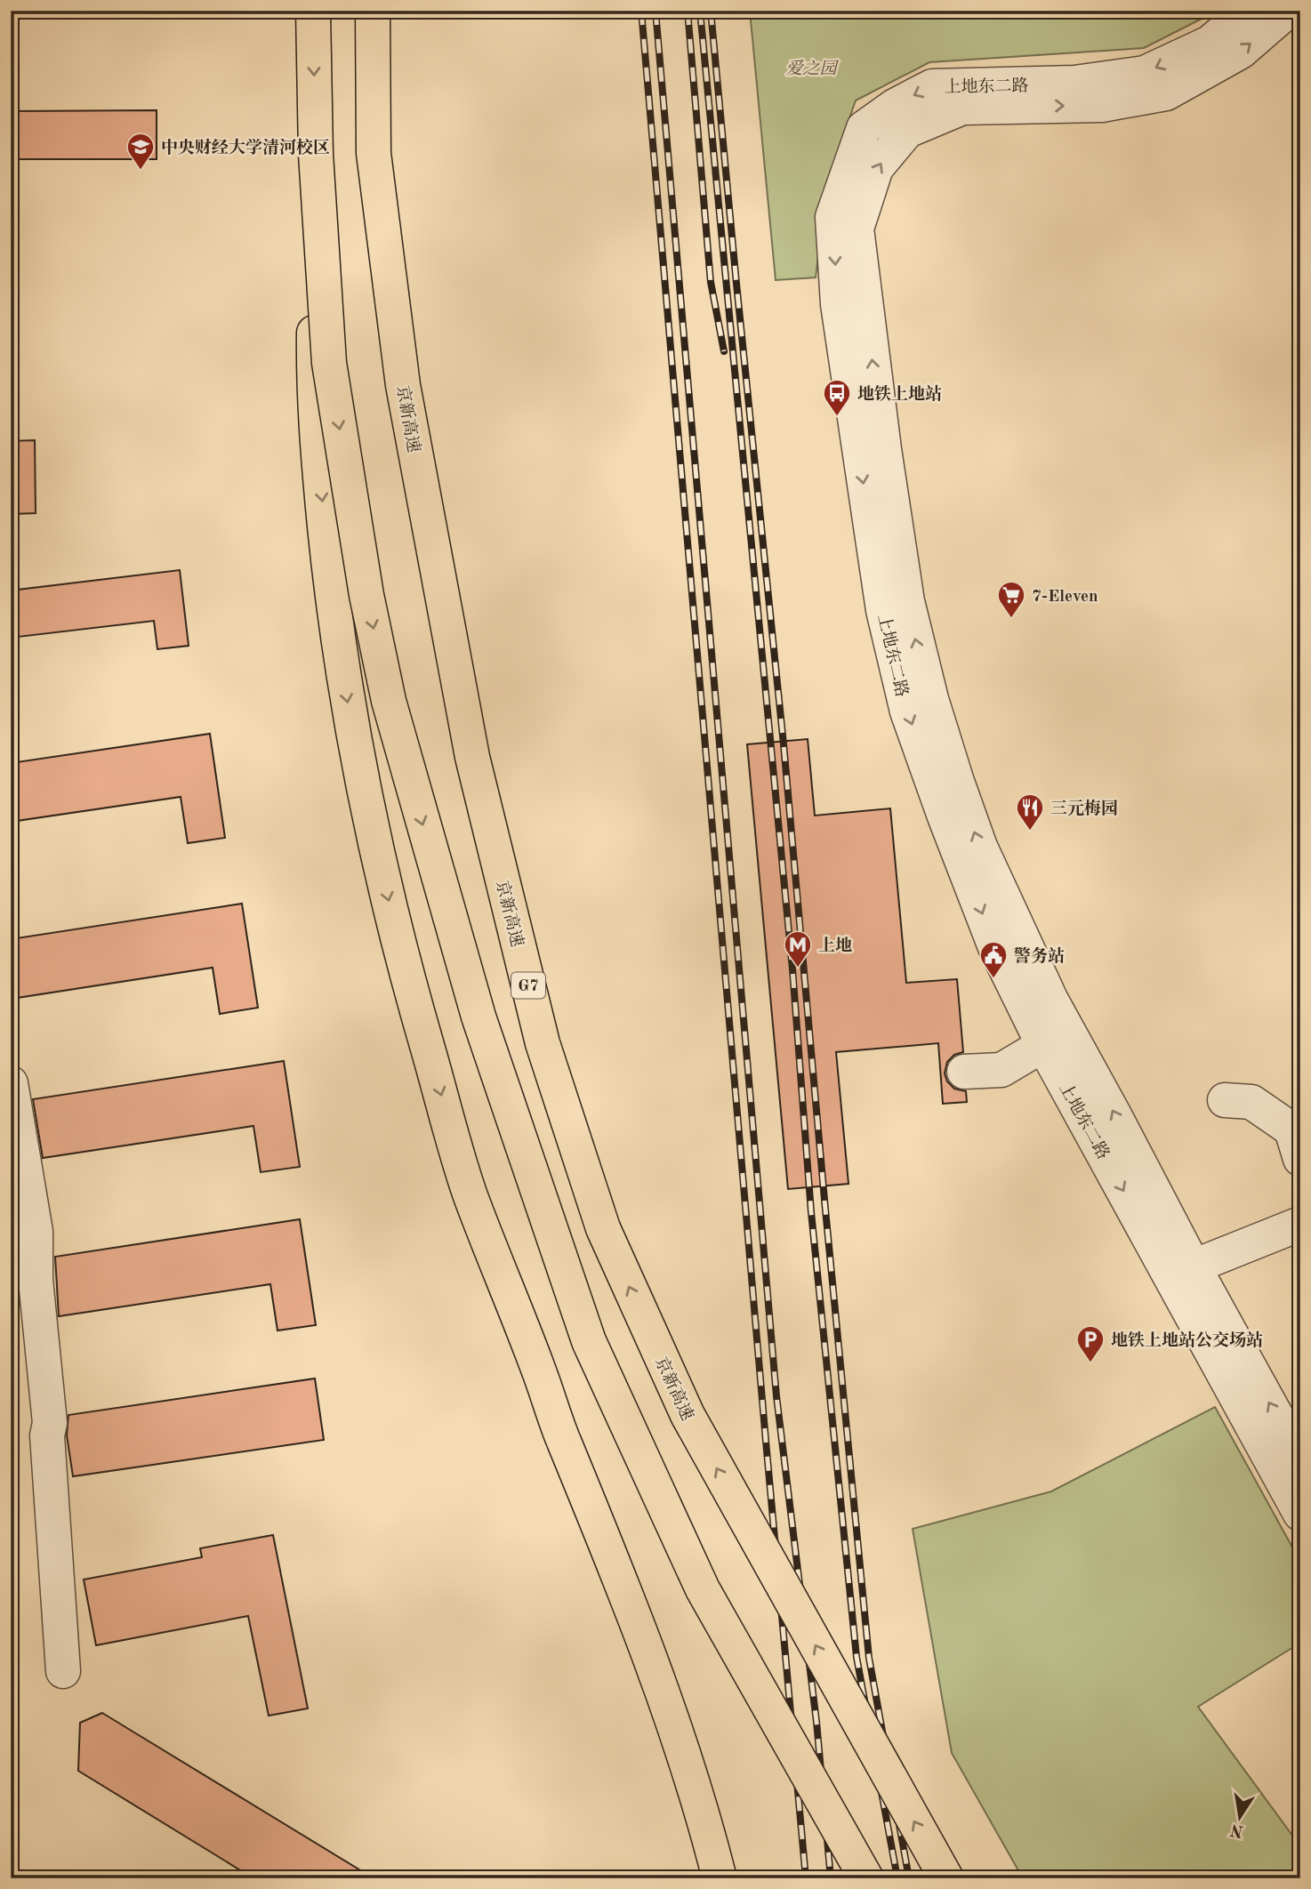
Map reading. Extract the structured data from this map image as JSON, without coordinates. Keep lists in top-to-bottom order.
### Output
{
  "streets": {
    "highway": ["京新高速", "G7"],
    "street": ["上地东二路"]
  },
  "parks": ["爱之园"],
  "places": {
    "school or university": ["中央财经大学清河校区"],
    "bus stop": ["地铁上地站"],
    "supermarket": ["7-Eleven"],
    "restaurant": ["三元梅园"],
    "metro station": ["上地"],
    "public building": ["警务站"],
    "parking": ["地铁上地站公交场站"]
  },
  "north": "bottom"
}
